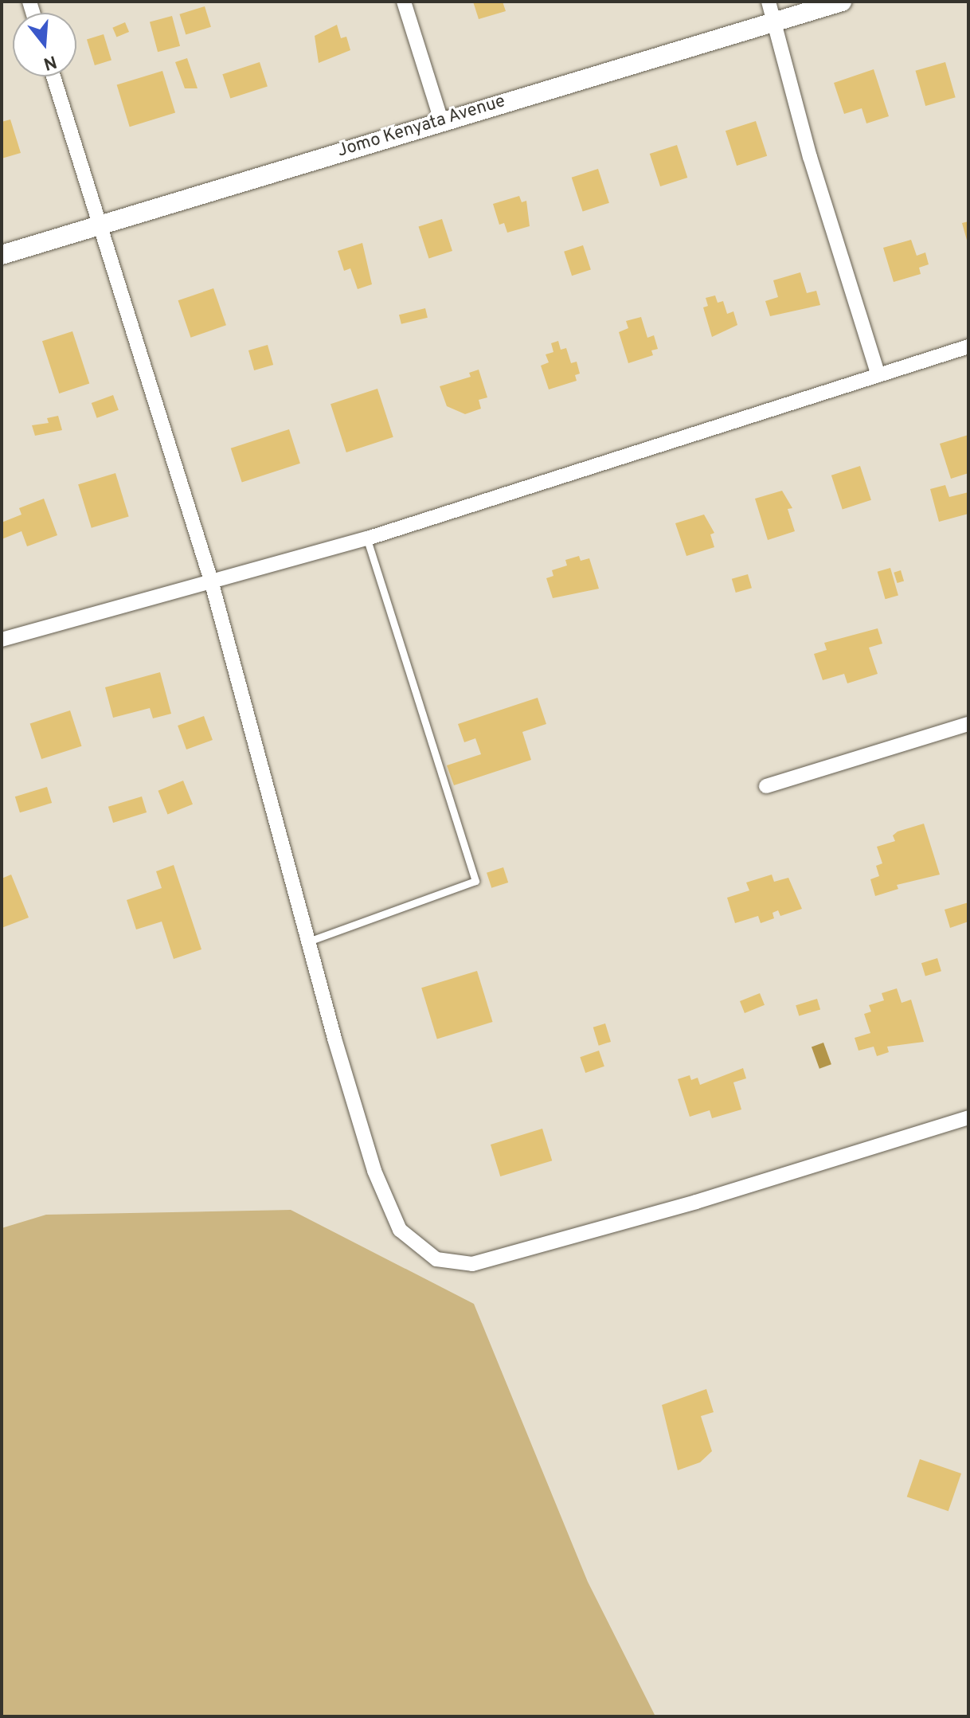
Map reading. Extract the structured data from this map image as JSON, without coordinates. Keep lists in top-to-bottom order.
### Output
{
  "streets": {
    "street": ["Jomo Kenyata Avenue"]
  },
  "north": "bottom"
}
